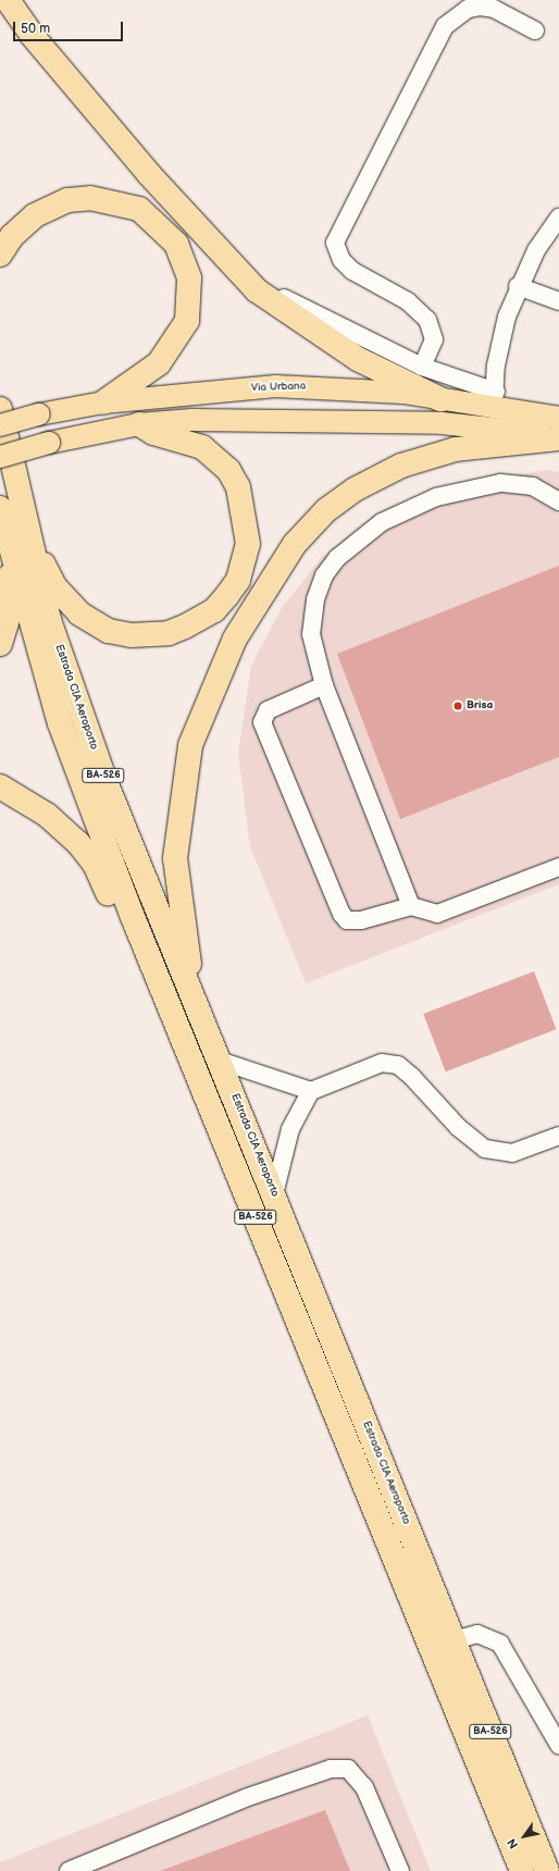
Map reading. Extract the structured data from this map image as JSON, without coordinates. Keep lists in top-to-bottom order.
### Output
{
  "streets": {
    "highway": ["Estrada CIA Aeroporto", "BA-526"],
    "main road": ["Via Urbana"]
  },
  "places": ["Brisa"],
  "scale_bar": "50 m",
  "north": "bottom left"
}
